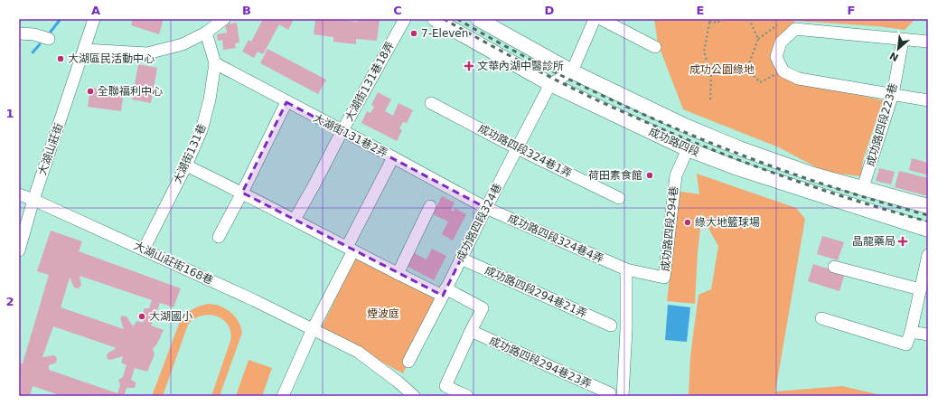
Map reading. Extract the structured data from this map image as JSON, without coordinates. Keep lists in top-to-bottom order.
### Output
{
  "streets": {
    "main road": ["成功路四段"],
    "street": [
      "大湖街131巷18弄",
      "成功路四段223巷",
      "大湖街131巷2弄",
      "大湖山莊街",
      "成功路四段324巷1弄",
      "大湖街131巷",
      "成功路四段324巷",
      "成功路四段294巷",
      "成功路四段324巷4弄",
      "大湖山莊街168巷",
      "成功路四段294巷21弄",
      "成功路四段294巷23弄"
    ]
  },
  "crossings": [
    ["大湖街131巷18弄", "大湖街131巷2弄"],
    ["成功路四段223巷", "成功路四段"],
    ["大湖街131巷2弄", "大湖街131巷"],
    ["大湖街131巷2弄", "成功路四段324巷"],
    ["大湖街131巷2弄", "成功路四段324巷4弄"],
    ["成功路四段", "成功路四段324巷"],
    ["成功路四段", "成功路四段294巷"],
    ["大湖山莊街", "大湖山莊街168巷"],
    ["成功路四段324巷1弄", "成功路四段324巷"],
    ["大湖街131巷", "大湖山莊街168巷"],
    ["成功路四段324巷", "成功路四段324巷4弄"],
    ["成功路四段324巷", "成功路四段294巷21弄"],
    ["成功路四段294巷", "成功路四段324巷4弄"]
  ],
  "parks": ["成功公園綠地", "煙波庭"],
  "places": {
    "other": [
      "7-Eleven",
      "大湖區民活動中心",
      "全聯福利中心",
      "荷田素食館",
      "綠大地籃球場",
      "大湖國小"
    ],
    "health": ["文華內湖中醫診所", "晶龍藥局"]
  },
  "north": "bottom left",
  "grid": {
    "columns": [
      "A",
      "B",
      "C",
      "D",
      "E",
      "F"
    ],
    "rows": ["1", "2"]
  }
}
